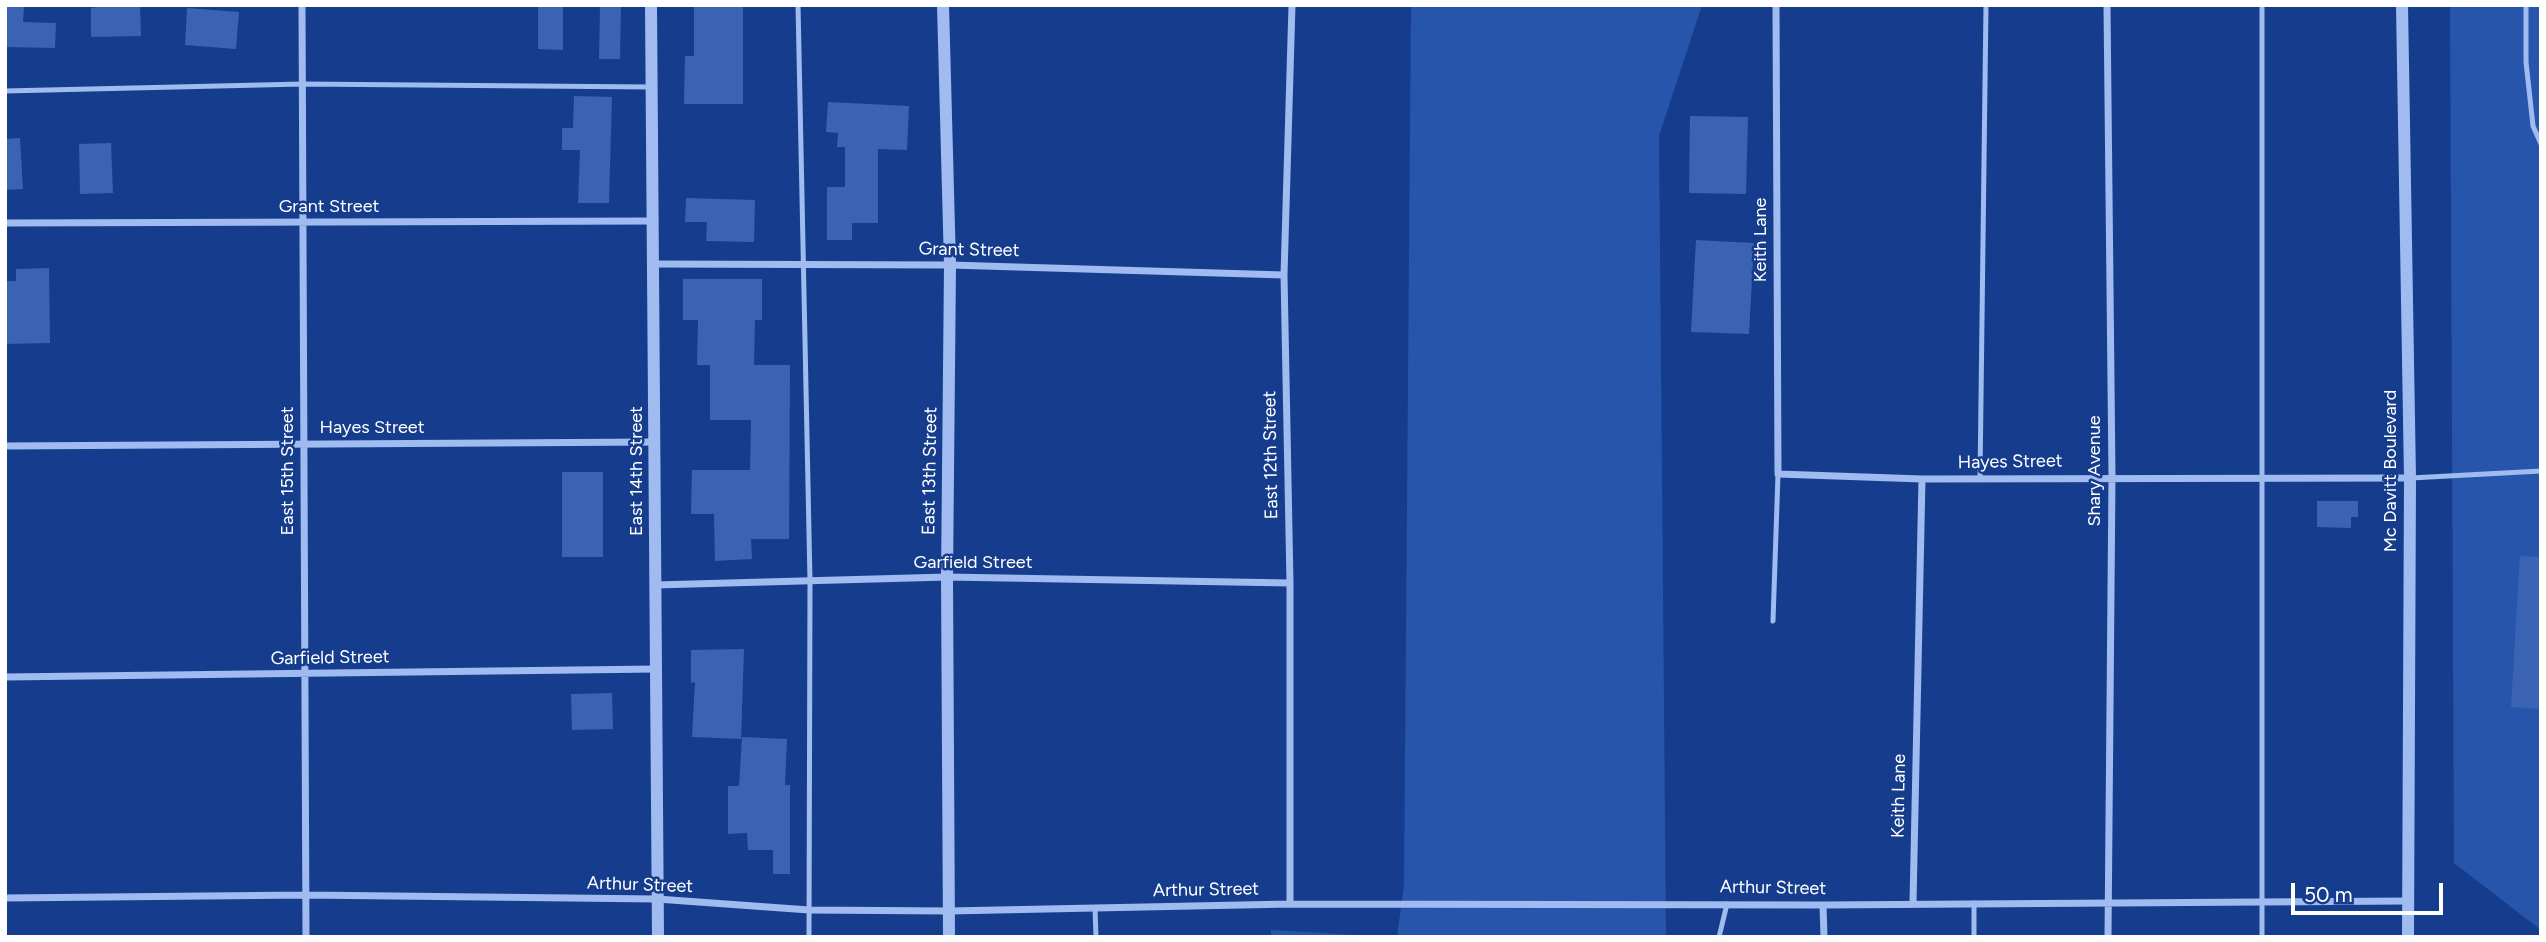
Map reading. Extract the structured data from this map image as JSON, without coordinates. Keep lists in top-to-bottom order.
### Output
{
  "streets": {
    "street": [
      "Grant Street",
      "Keith Lane",
      "Hayes Street",
      "East 12th Street",
      "East 15th Street",
      "East 14th Street",
      "East 13th Street",
      "Shary Avenue",
      "Mc Davitt Boulevard",
      "Garfield Street",
      "Arthur Street"
    ]
  },
  "crossings": [
    ["Grant Street", "East 12th Street"],
    ["Grant Street", "East 15th Street"],
    ["Grant Street", "East 14th Street"],
    ["Grant Street", "East 13th Street"],
    ["Keith Lane", "Hayes Street"],
    ["Keith Lane", "Arthur Street"],
    ["Hayes Street", "East 15th Street"],
    ["Hayes Street", "East 14th Street"],
    ["Hayes Street", "Shary Avenue"],
    ["Hayes Street", "Mc Davitt Boulevard"],
    ["East 12th Street", "Garfield Street"],
    ["East 12th Street", "Arthur Street"],
    ["East 15th Street", "Garfield Street"],
    ["East 15th Street", "Arthur Street"],
    ["East 14th Street", "Garfield Street"],
    ["East 14th Street", "Arthur Street"],
    ["East 13th Street", "Garfield Street"],
    ["East 13th Street", "Arthur Street"],
    ["Shary Avenue", "Arthur Street"],
    ["Mc Davitt Boulevard", "Arthur Street"]
  ],
  "scale_bar": "50 m"
}
